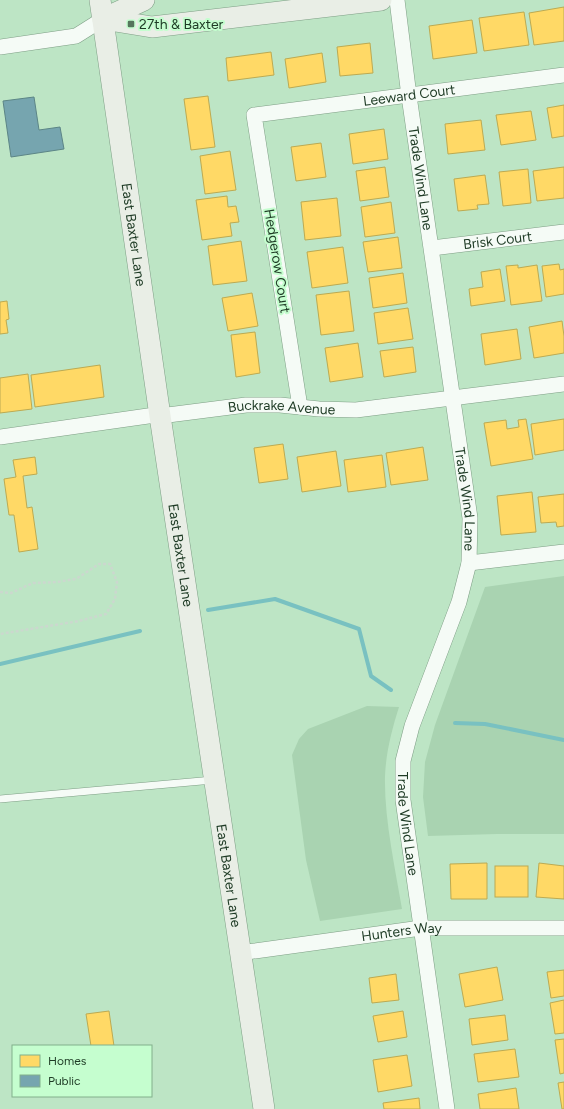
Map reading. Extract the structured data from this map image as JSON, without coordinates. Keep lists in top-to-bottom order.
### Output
{
  "streets": {
    "main road": ["East Baxter Lane"],
    "street": [
      "Leeward Court",
      "Trade Wind Lane",
      "Brisk Court",
      "Hedgerow Court",
      "Buckrake Avenue",
      "Hunters Way"
    ]
  },
  "crossings": [
    ["Leeward Court", "Trade Wind Lane"],
    ["Leeward Court", "Hedgerow Court"],
    ["Trade Wind Lane", "Brisk Court"],
    ["Trade Wind Lane", "Buckrake Avenue"],
    ["Trade Wind Lane", "Hunters Way"],
    ["East Baxter Lane", "Buckrake Avenue"],
    ["East Baxter Lane", "Hunters Way"],
    ["Hedgerow Court", "Buckrake Avenue"]
  ],
  "places": {
    "transit": ["27th & Baxter"]
  },
  "legend": ["Homes", "Public"]
}
